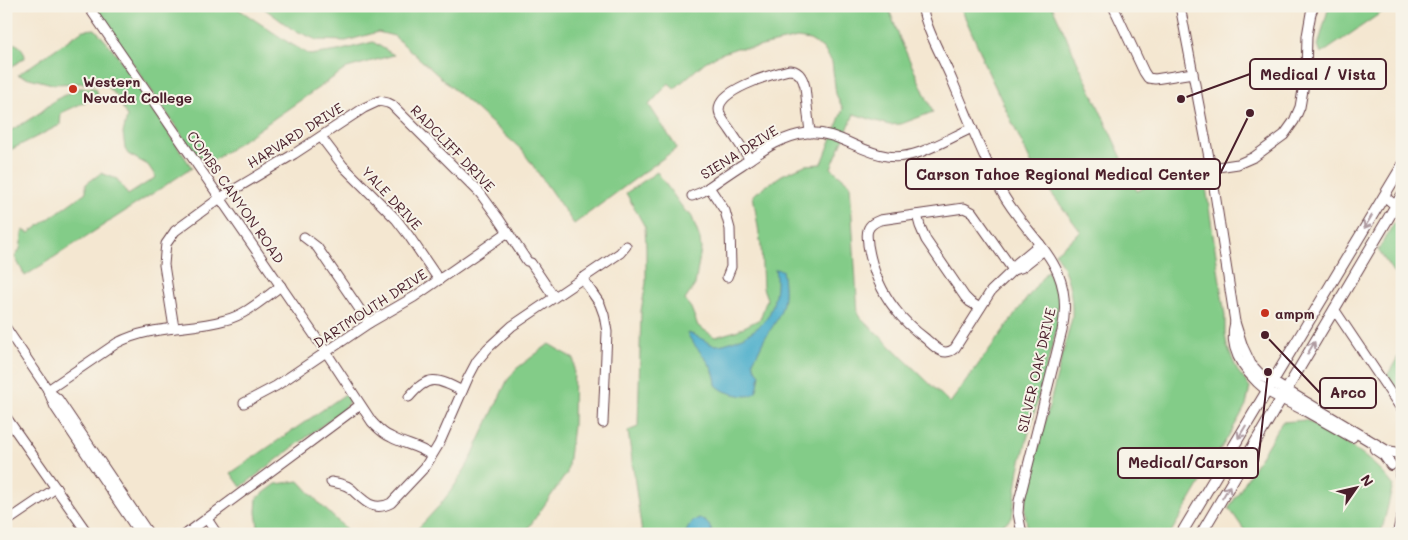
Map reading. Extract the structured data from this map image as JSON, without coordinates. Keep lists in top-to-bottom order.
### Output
{
  "streets": {
    "street": [
      "HARVARD DRIVE",
      "RADCLIFF DRIVE",
      "SIENA DRIVE",
      "COMBS CANYON ROAD",
      "YALE DRIVE",
      "DARTMOUTH DRIVE",
      "SILVER OAK DRIVE"
    ]
  },
  "crossings": [
    ["HARVARD DRIVE", "RADCLIFF DRIVE"],
    ["HARVARD DRIVE", "COMBS CANYON ROAD"],
    ["HARVARD DRIVE", "YALE DRIVE"],
    ["RADCLIFF DRIVE", "DARTMOUTH DRIVE"],
    ["SIENA DRIVE", "SILVER OAK DRIVE"],
    ["COMBS CANYON ROAD", "DARTMOUTH DRIVE"],
    ["YALE DRIVE", "DARTMOUTH DRIVE"]
  ],
  "places": [
    "Western Nevada College",
    "Medical / Vista",
    "Carson Tahoe Regional Medical Center",
    "ampm",
    "Arco",
    "Medical/Carson"
  ],
  "north": "top right"
}
